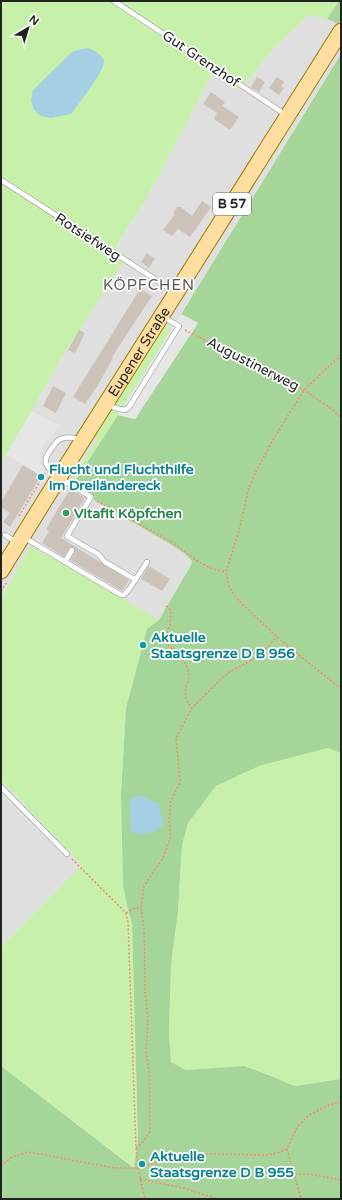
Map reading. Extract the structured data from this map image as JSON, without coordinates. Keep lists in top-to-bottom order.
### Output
{
  "streets": {
    "main road": ["B 57", "Eupener Straße"],
    "lane": ["Gut Grenzhof", "Rotsiefweg"],
    "path": ["Augustinerweg"]
  },
  "crossings": [
    ["Gut Grenzhof", "Eupener Straße"],
    ["Rotsiefweg", "Eupener Straße"]
  ],
  "districts": ["KÖPFCHEN"],
  "places": [
    "Flucht und Fluchthilfe im Dreiländereck",
    "Vitafit Köpfchen",
    "Aktuelle Staatsgrenze D B 956",
    "Aktuelle Staatsgrenze D B 955"
  ],
  "north": "top right"
}
